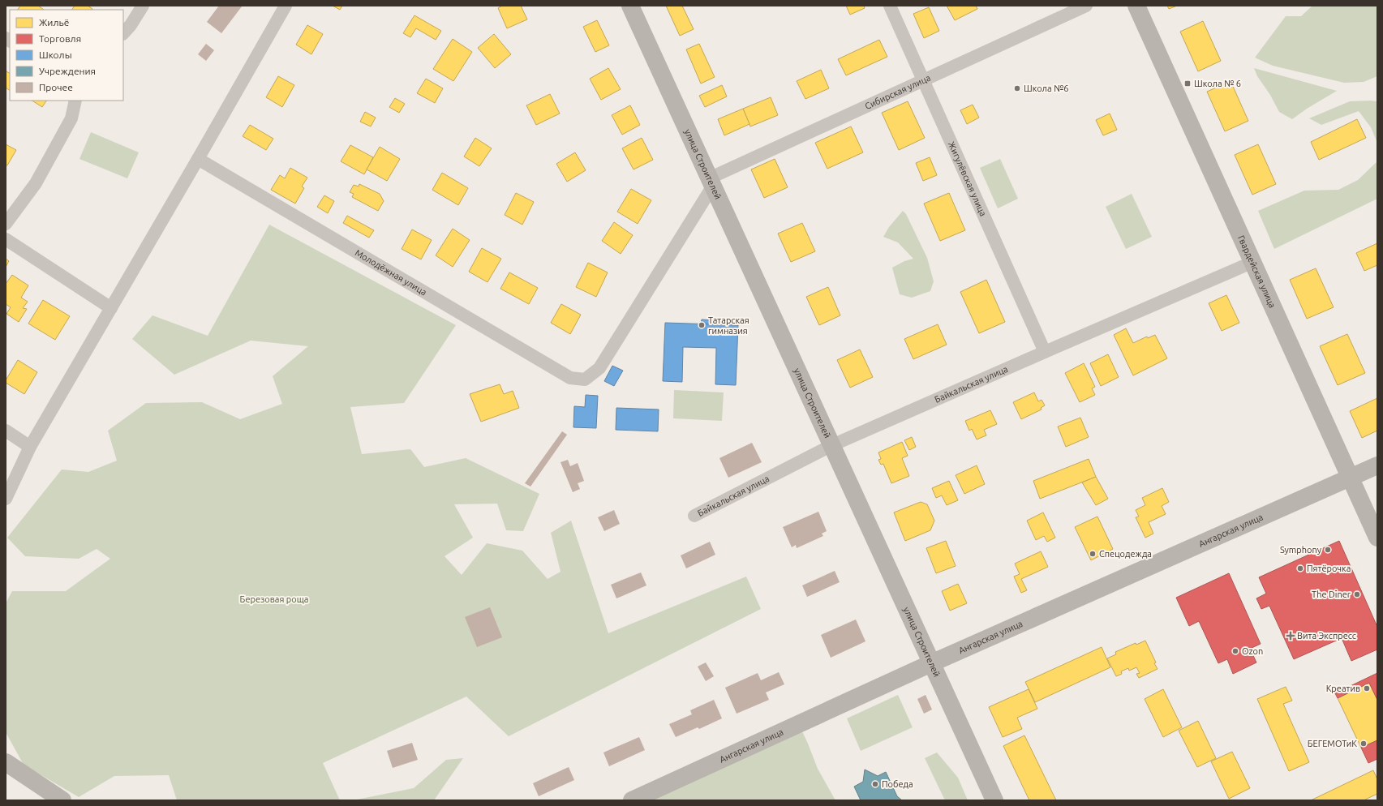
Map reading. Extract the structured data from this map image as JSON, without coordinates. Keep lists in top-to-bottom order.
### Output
{
  "streets": {
    "street": [
      "Сибирская улица",
      "улица Строителей",
      "Жигулёвская улица",
      "Гвардейская улица",
      "Молодёжная улица",
      "Байкальская улица",
      "Ангарская улица"
    ]
  },
  "crossings": [
    ["Сибирская улица", "улица Строителей"],
    ["Сибирская улица", "Жигулёвская улица"],
    ["Сибирская улица", "Молодёжная улица"],
    ["улица Строителей", "Молодёжная улица"],
    ["улица Строителей", "Байкальская улица"],
    ["улица Строителей", "Ангарская улица"],
    ["Жигулёвская улица", "Байкальская улица"],
    ["Гвардейская улица", "Байкальская улица"],
    ["Гвардейская улица", "Ангарская улица"]
  ],
  "parks": ["Березовая роща"],
  "places": {
    "transit": ["Школа № 6"],
    "other": [
      "Школа №6",
      "Татарская гимназия",
      "Symphony",
      "Спецодежда",
      "Пятёрочка",
      "The Diner",
      "Ozon",
      "Креатив",
      "БЕГЕМОТиК",
      "Победа"
    ],
    "health": ["Вита Экспресс"]
  },
  "legend": [
    "Жильё",
    "Торговля",
    "Школы",
    "Учреждения",
    "Прочее"
  ]
}
